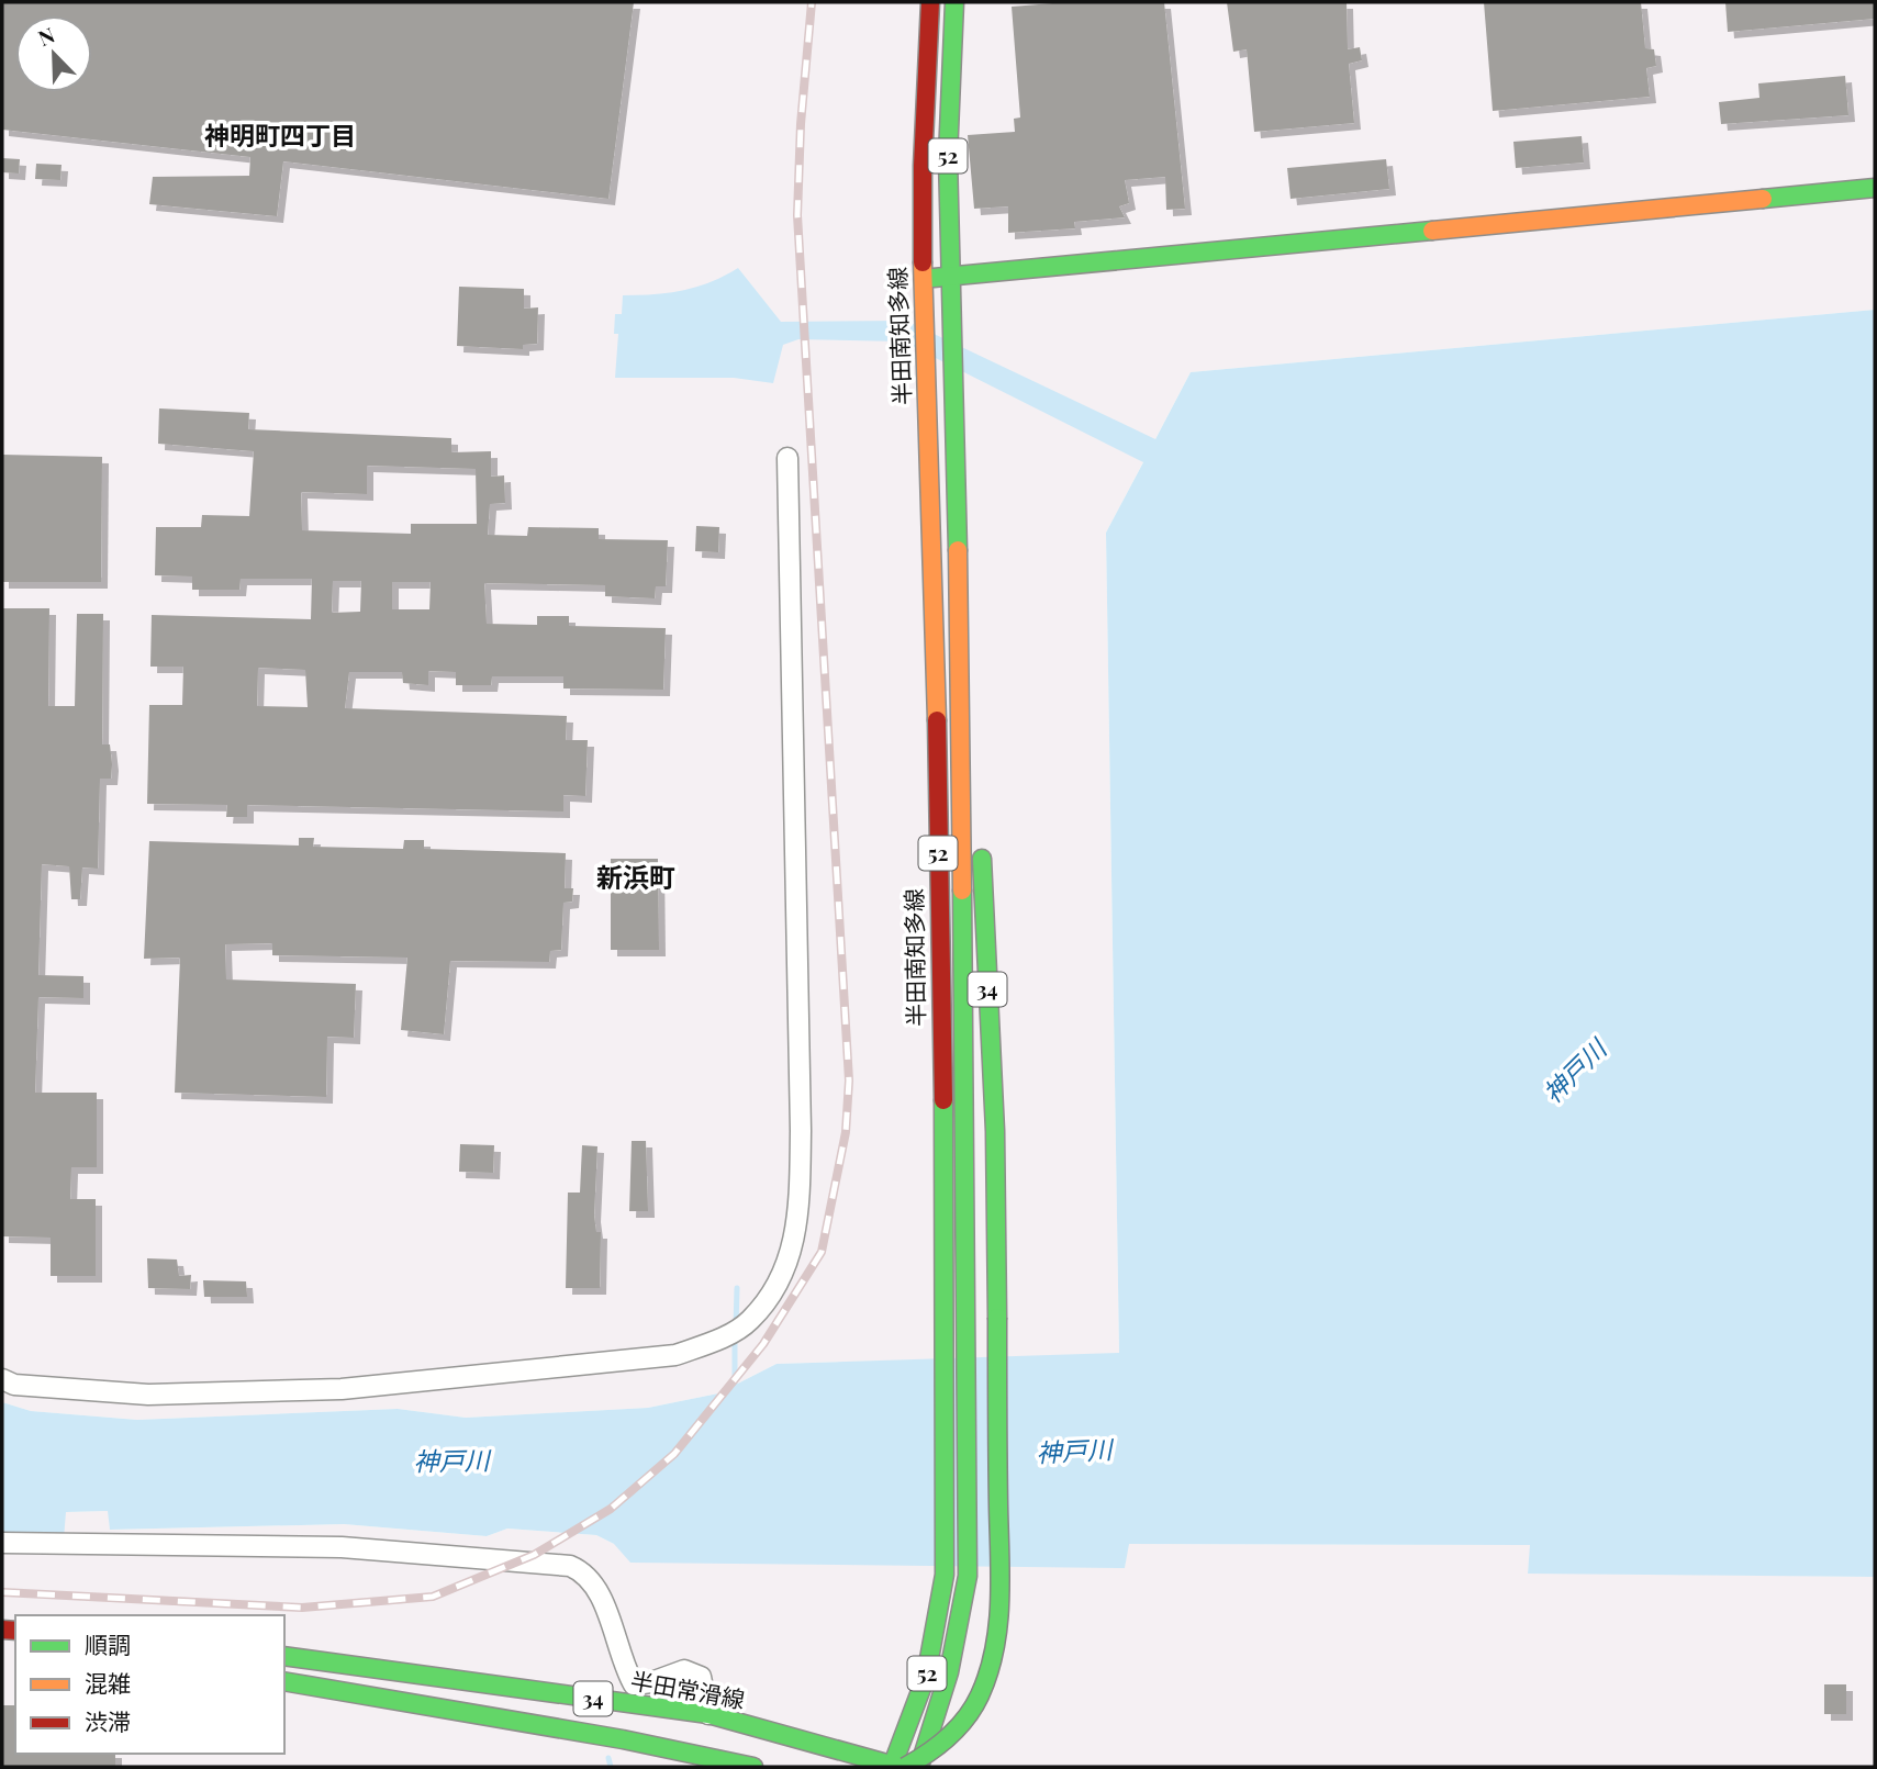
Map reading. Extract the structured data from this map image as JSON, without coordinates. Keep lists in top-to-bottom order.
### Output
{
  "streets": {
    "main road": [
      "52",
      "半田南知多線",
      "34",
      "半田常滑線"
    ]
  },
  "crossings": [
    ["半田南知多線", "34"],
    ["半田南知多線", "半田常滑線"],
    ["34", "半田常滑線"]
  ],
  "districts": ["神明町四丁目", "新浜町"],
  "water": ["神戸川"],
  "legend": ["順調", "混雑", "渋滞"],
  "north": "top left"
}
